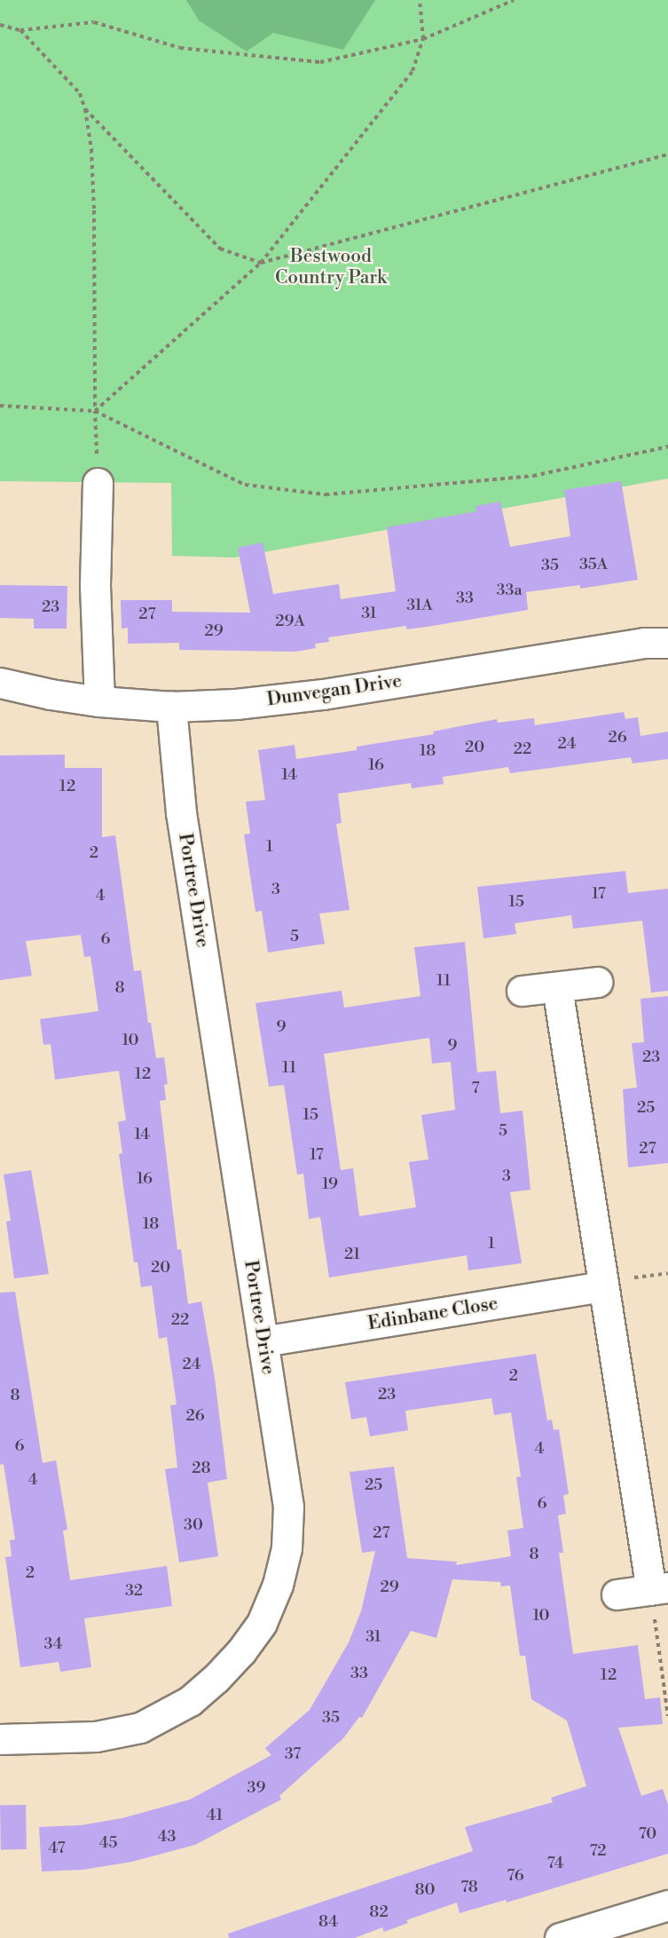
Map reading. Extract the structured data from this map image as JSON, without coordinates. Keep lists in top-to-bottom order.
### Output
{
  "streets": {
    "street": ["Dunvegan Drive", "Portree Drive", "Edinbane Close"]
  },
  "crossings": [
    ["Dunvegan Drive", "Portree Drive"],
    ["Portree Drive", "Edinbane Close"]
  ],
  "parks": ["Bestwood Country Park"],
  "house_numbers": [
    "35A",
    "35",
    "33a",
    "33",
    "31A",
    "23",
    "31",
    "27",
    "29A",
    "29",
    "26",
    "24",
    "20",
    "22",
    "18",
    "16",
    "14",
    "12",
    "1",
    "2",
    "3",
    "17",
    "4",
    "15",
    "5",
    "6",
    "11",
    "8",
    "9",
    "10",
    "9",
    "23",
    "11",
    "12",
    "7",
    "25",
    "15",
    "5",
    "14",
    "27",
    "17",
    "3",
    "16",
    "19",
    "18",
    "1",
    "21",
    "20",
    "22",
    "24",
    "2",
    "23",
    "8",
    "26",
    "6",
    "4",
    "28",
    "4",
    "25",
    "6",
    "30",
    "27",
    "8",
    "2",
    "29",
    "32",
    "10",
    "31",
    "34",
    "33",
    "12",
    "35",
    "37",
    "39",
    "41",
    "70",
    "43",
    "45",
    "47",
    "72",
    "74",
    "76",
    "78",
    "80",
    "82",
    "84"
  ]
}
